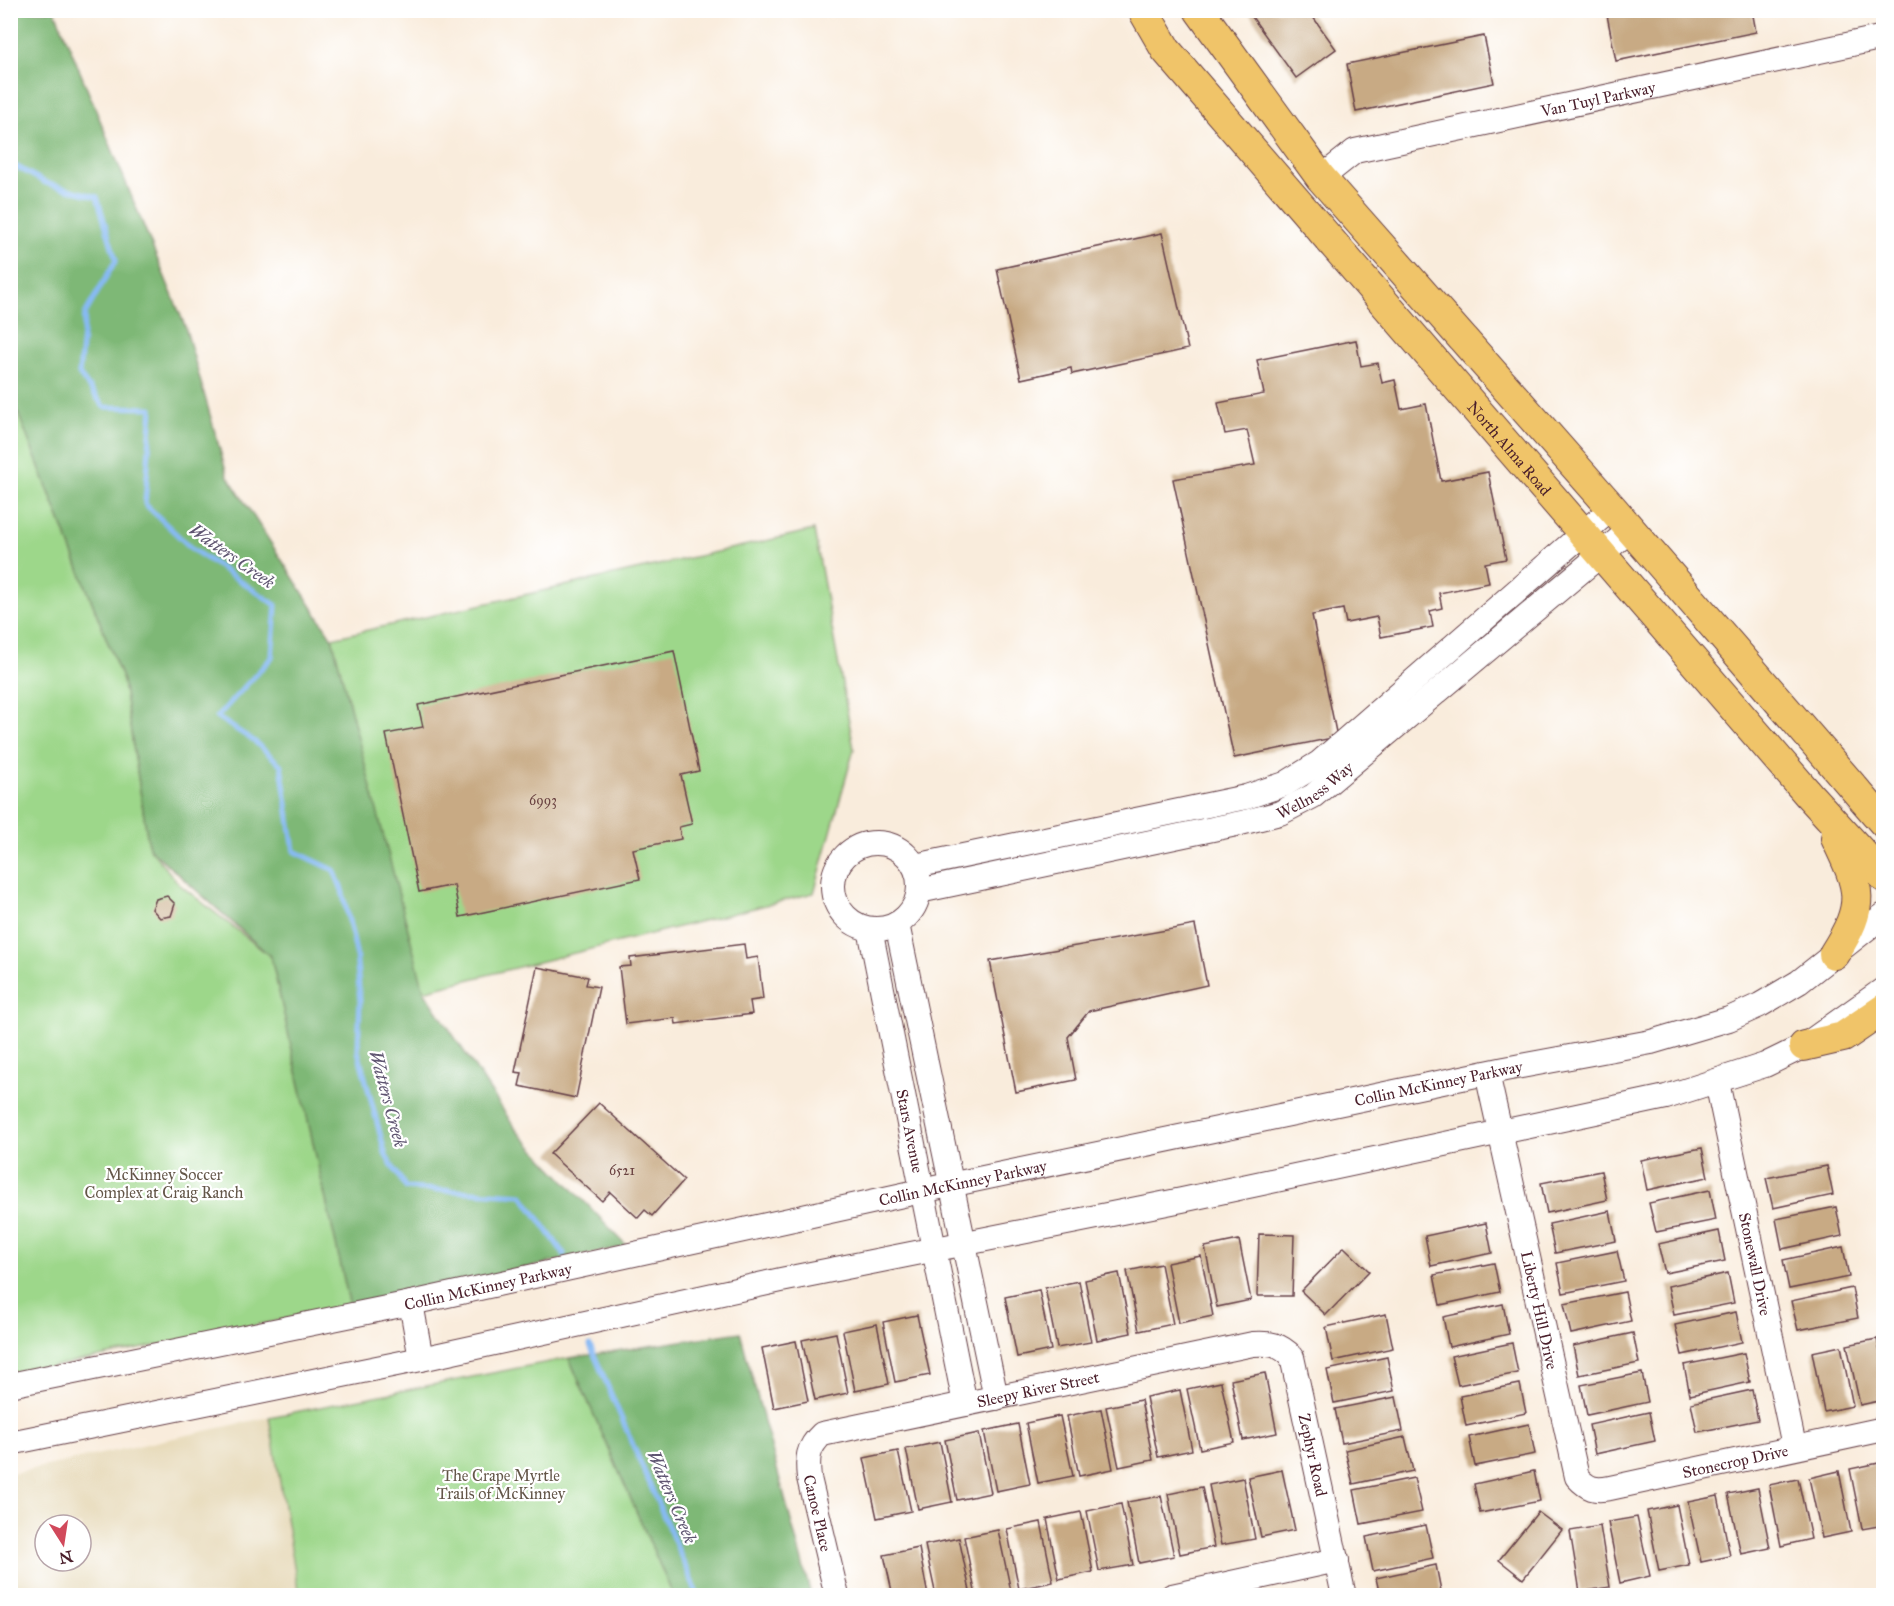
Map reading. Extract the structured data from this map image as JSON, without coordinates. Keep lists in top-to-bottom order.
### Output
{
  "streets": {
    "main road": ["North Alma Road"],
    "street": [
      "Van Tuyl Parkway",
      "Wellness Way",
      "Collin McKinney Parkway",
      "Stars Avenue",
      "Stonewall Drive",
      "Liberty Hill Drive",
      "Sleepy River Street",
      "Zephyr Road",
      "Stonecrop Drive",
      "Canoe Place"
    ]
  },
  "crossings": [
    ["North Alma Road", "Wellness Way"],
    ["Wellness Way", "Stars Avenue"],
    ["Collin McKinney Parkway", "Stars Avenue"],
    ["Collin McKinney Parkway", "Liberty Hill Drive"],
    ["Stars Avenue", "Sleepy River Street"],
    ["Stonewall Drive", "Stonecrop Drive"],
    ["Liberty Hill Drive", "Stonecrop Drive"],
    ["Sleepy River Street", "Zephyr Road"],
    ["Sleepy River Street", "Canoe Place"]
  ],
  "water": ["Watters Creek"],
  "parks": ["McKinney Soccer Complex at Craig Ranch", "The Crape Myrtle Trails of McKinney"],
  "house_numbers": ["6993", "6521"],
  "north": "bottom"
}
